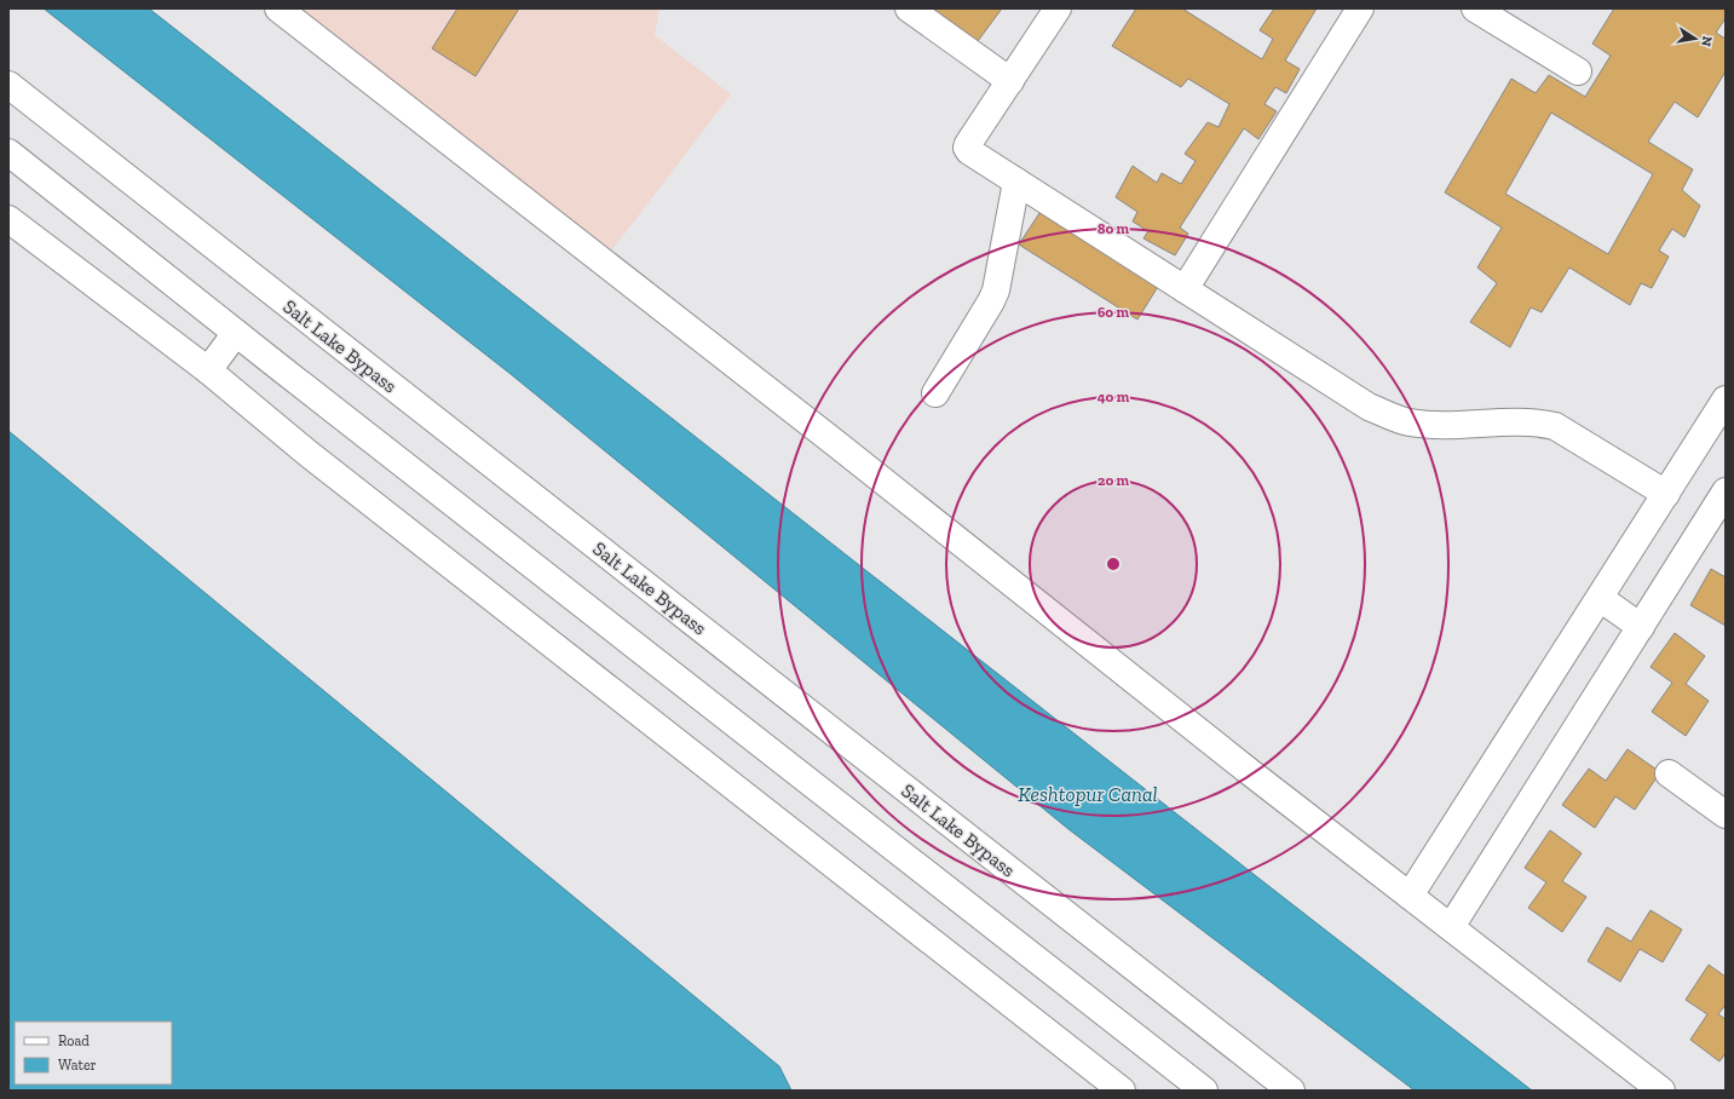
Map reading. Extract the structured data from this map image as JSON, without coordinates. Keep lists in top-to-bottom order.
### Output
{
  "streets": {
    "main road": ["Salt Lake Bypass"]
  },
  "water": ["Keshtopur Canal"],
  "legend": ["Road", "Water"],
  "north": "right",
  "rings": [
    "80 m",
    "60 m",
    "40 m",
    "20 m"
  ]
}
